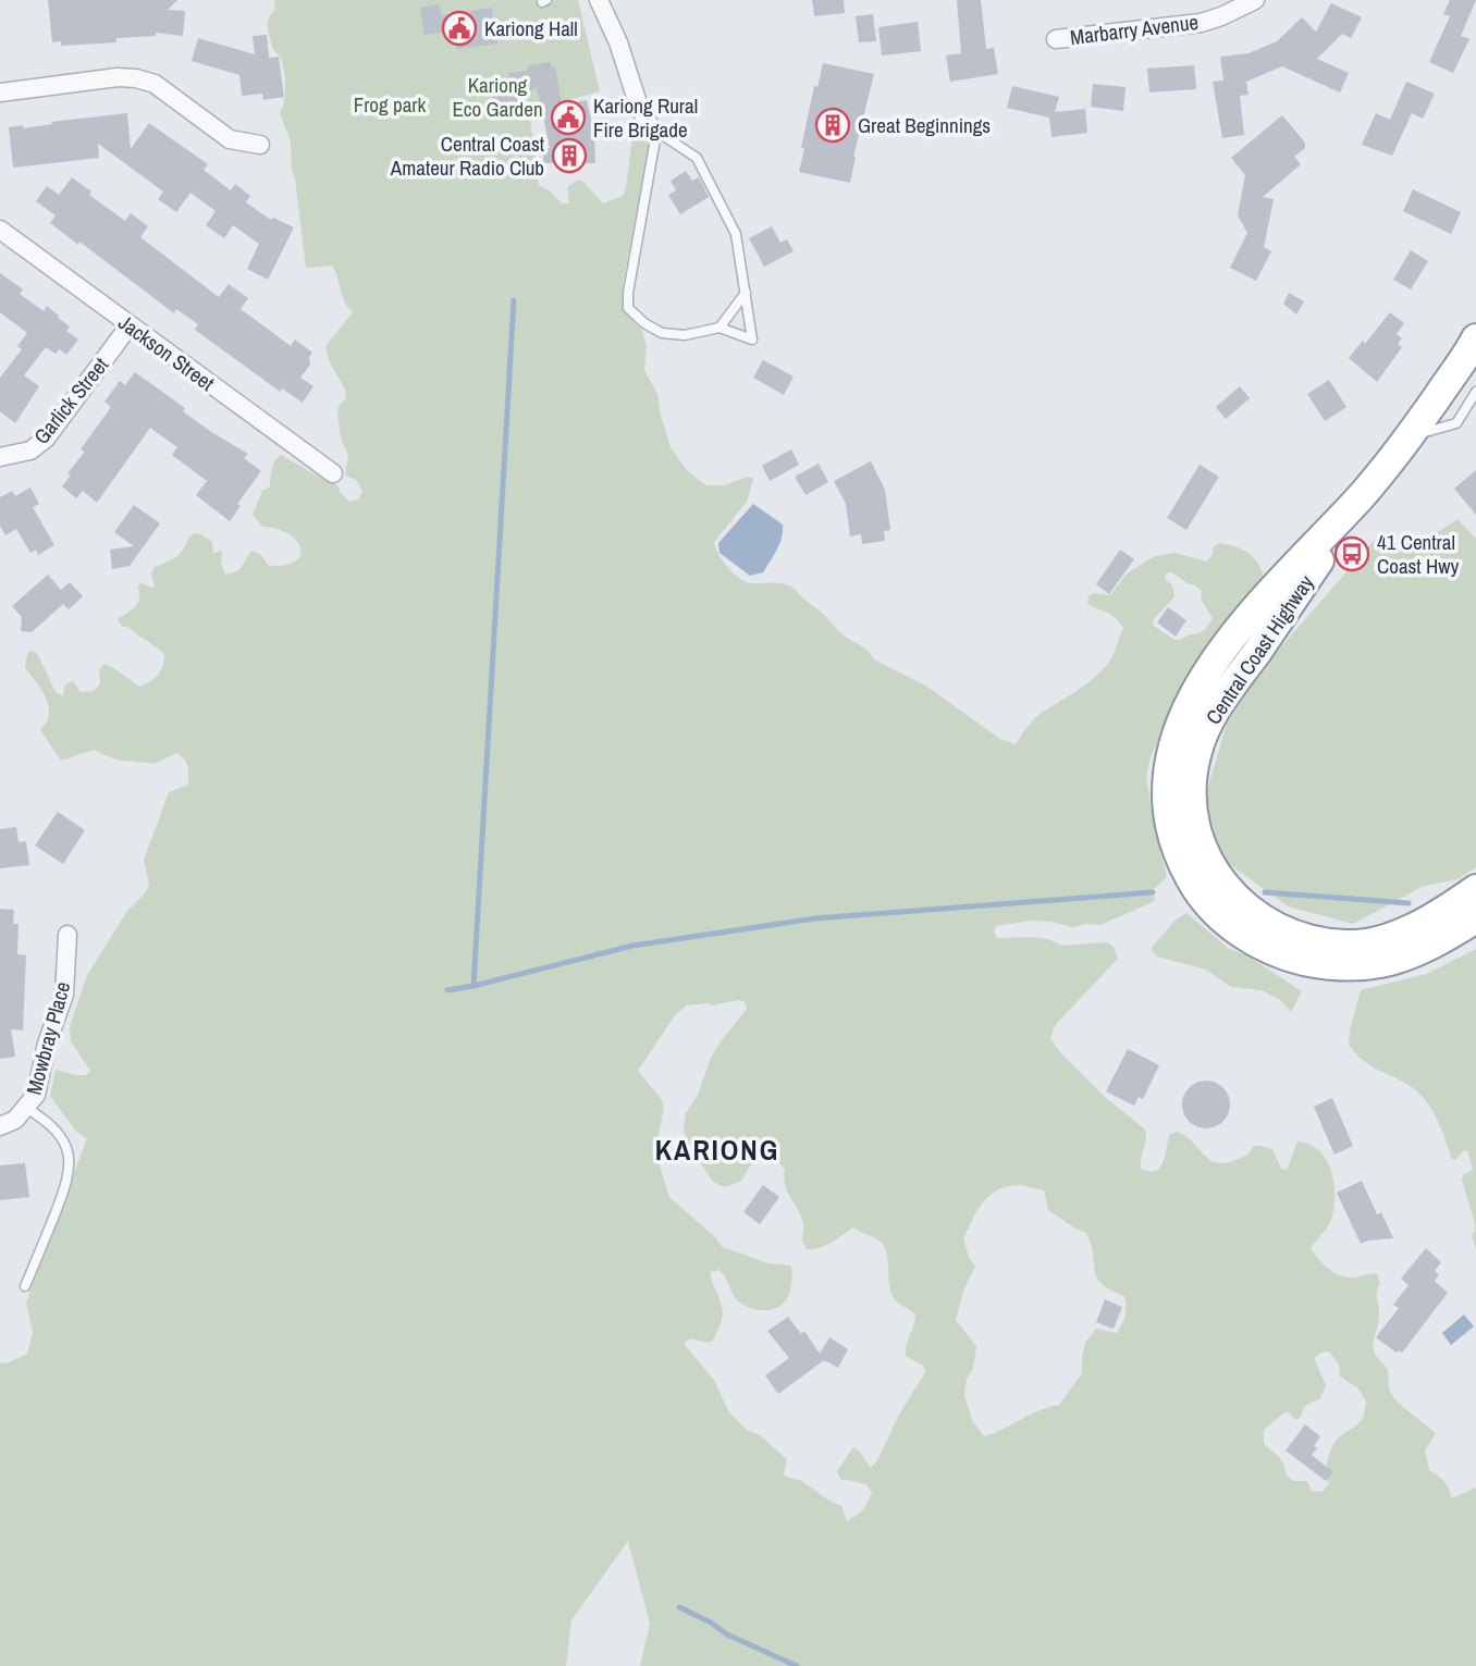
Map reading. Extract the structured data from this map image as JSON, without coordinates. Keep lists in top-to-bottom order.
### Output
{
  "streets": {
    "highway": ["Central Coast Highway"],
    "street": [
      "Marbarry Avenue",
      "Jackson Street",
      "Garlick Street",
      "Mowbray Place"
    ]
  },
  "crossings": [
    ["Jackson Street", "Garlick Street"]
  ],
  "districts": ["KARIONG"],
  "parks": ["Kariong Eco Garden", "Frog park"],
  "places": {
    "public building": ["Kariong Hall", "Kariong Rural Fire Brigade"],
    "building": ["Great Beginnings", "Central Coast Amateur Radio Club"],
    "bus stop": ["41 Central Coast Hwy"]
  }
}
